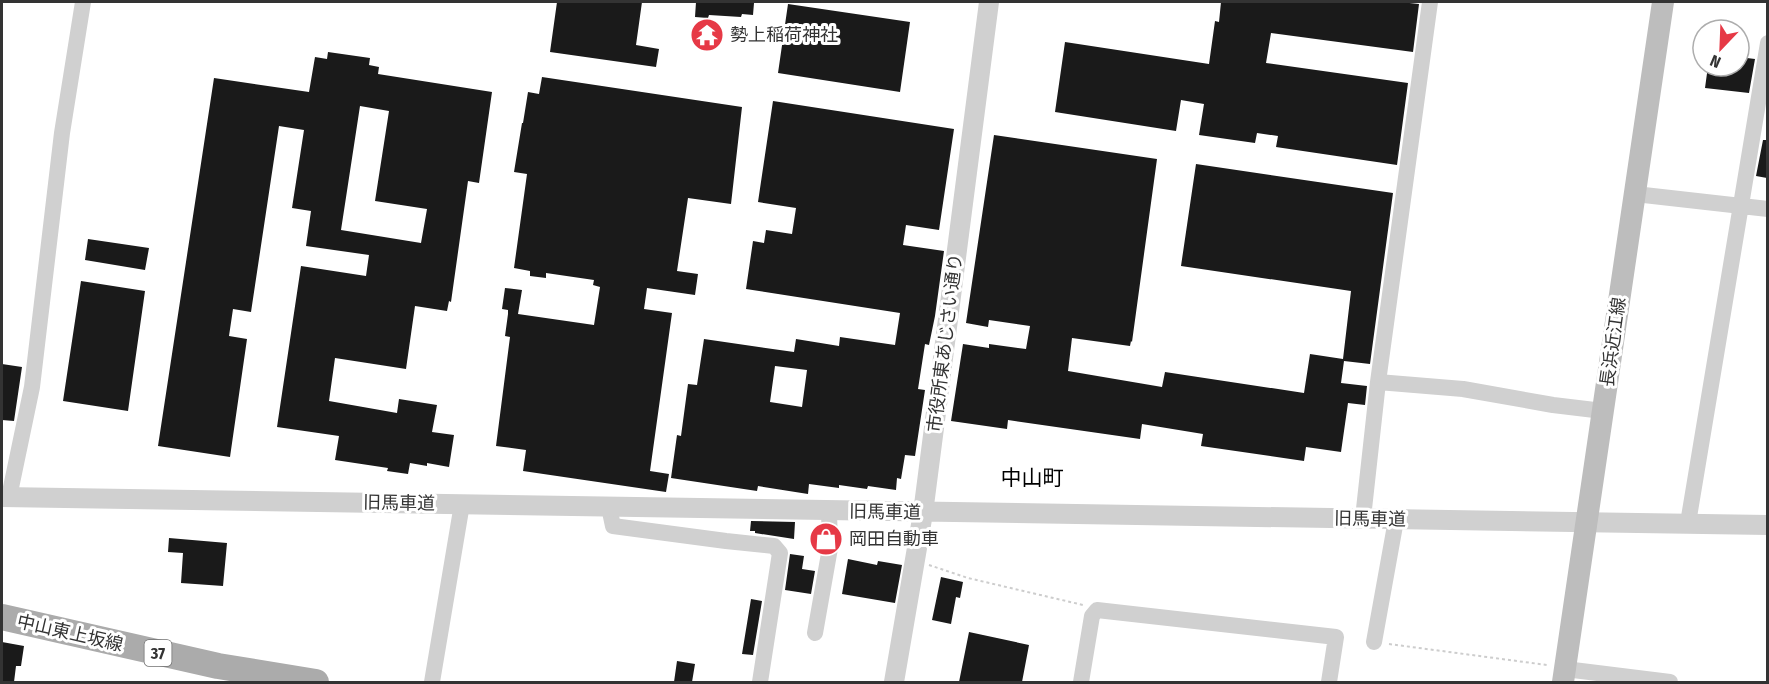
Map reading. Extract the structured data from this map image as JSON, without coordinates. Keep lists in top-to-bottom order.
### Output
{
  "streets": {
    "main road": ["長浜近江線", "中山東上坂線", "37"],
    "street": ["市役所東あじさい通り", "旧馬車道"]
  },
  "crossings": [
    ["長浜近江線", "旧馬車道"],
    ["市役所東あじさい通り", "旧馬車道"]
  ],
  "districts": ["中山町"],
  "places": {
    "temple": ["勢上稲荷神社"],
    "shop": ["岡田自動車"]
  },
  "north": "bottom left"
}
